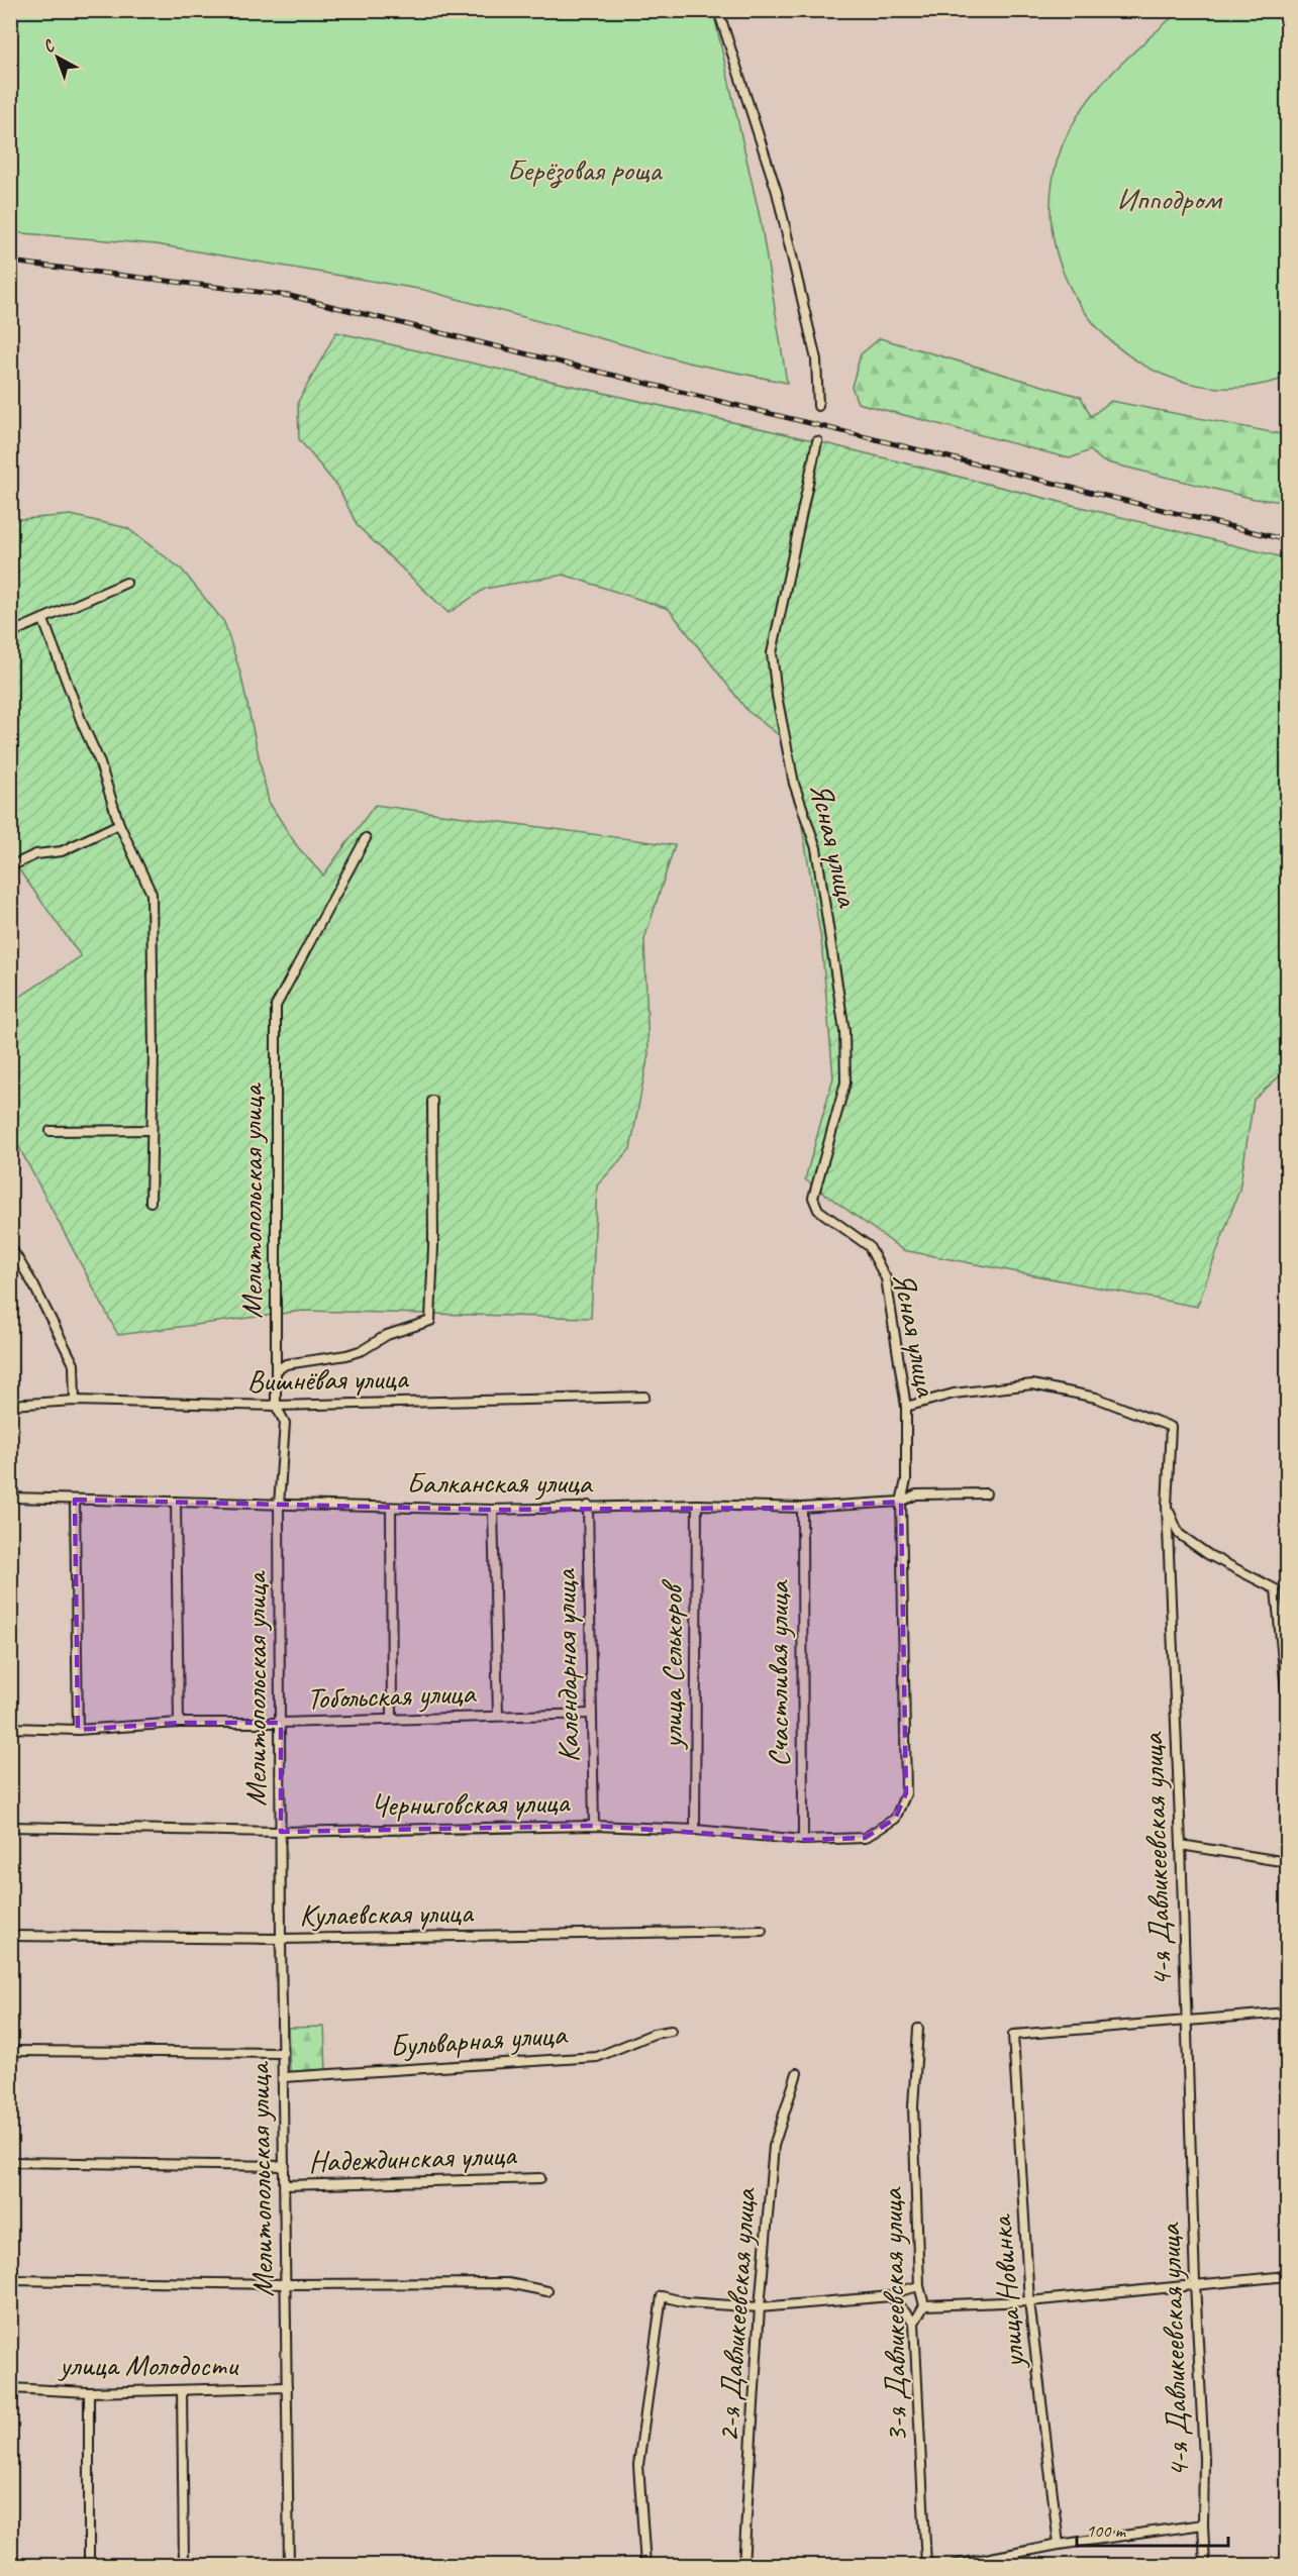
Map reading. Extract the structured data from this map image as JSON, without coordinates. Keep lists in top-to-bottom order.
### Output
{
  "streets": {
    "street": [
      "Ясная улица",
      "Мелитопольская улица",
      "Вишнёвая улица",
      "Балканская улица",
      "Календарная улица",
      "улица Селькоров",
      "Счастливая улица",
      "Тобольская улица",
      "Черниговская улица",
      "4-я Давликеевская улица",
      "Кулаевская улица",
      "Бульварная улица",
      "Надеждинская улица",
      "улица Новинка",
      "2-я Давликеевская улица",
      "3-я Давликеевская улица",
      "улица Молодости"
    ]
  },
  "crossings": [
    ["Ясная улица", "Балканская улица"],
    ["Ясная улица", "Черниговская улица"],
    ["Ясная улица", "4-я Давликеевская улица"],
    ["Мелитопольская улица", "Вишнёвая улица"],
    ["Мелитопольская улица", "Балканская улица"],
    ["Мелитопольская улица", "Тобольская улица"],
    ["Мелитопольская улица", "Черниговская улица"],
    ["Мелитопольская улица", "Кулаевская улица"],
    ["Мелитопольская улица", "Бульварная улица"],
    ["Мелитопольская улица", "Надеждинская улица"],
    ["Мелитопольская улица", "улица Молодости"],
    ["Балканская улица", "Календарная улица"],
    ["Балканская улица", "улица Селькоров"],
    ["Балканская улица", "Счастливая улица"],
    ["Календарная улица", "Тобольская улица"],
    ["Календарная улица", "Черниговская улица"],
    ["улица Селькоров", "Черниговская улица"],
    ["Счастливая улица", "Черниговская улица"],
    ["4-я Давликеевская улица", "улица Новинка"]
  ],
  "parks": ["Берёзовая роща", "Ипподром"],
  "scale_bar": "100 m",
  "north": "top left"
}
